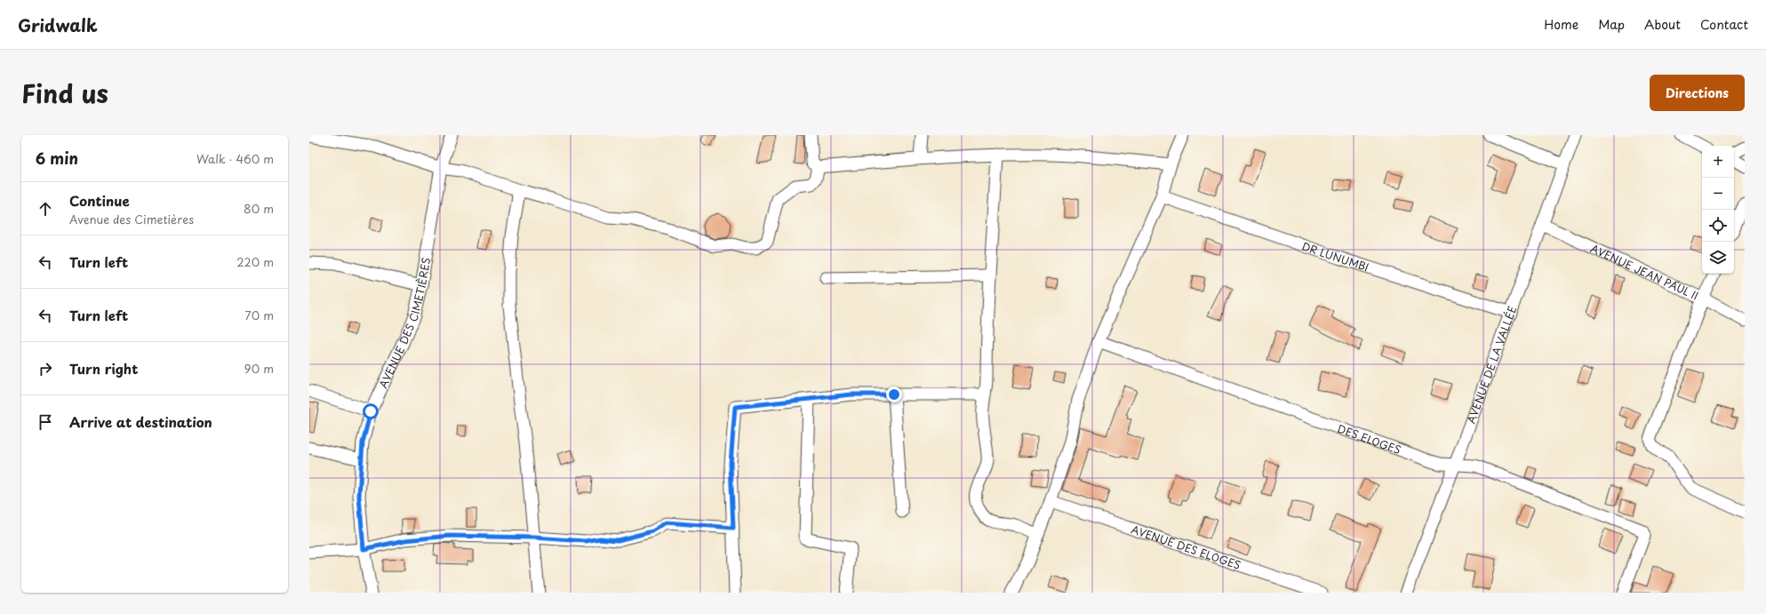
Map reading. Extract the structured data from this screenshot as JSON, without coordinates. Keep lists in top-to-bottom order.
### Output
{
  "streets": {
    "street": [
      "DR LUNUMBI",
      "AVENUE JEAN PAUL II",
      "AVENUE DES CIMETIÈRES",
      "AVENUE DE LA VALLÉE",
      "DES ELOGES",
      "AVENUE DES ELOGES"
    ]
  },
  "crossings": [
    ["DR LUNUMBI", "AVENUE DE LA VALLÉE"],
    ["AVENUE JEAN PAUL II", "AVENUE DE LA VALLÉE"],
    ["AVENUE DE LA VALLÉE", "DES ELOGES"]
  ],
  "page": {
    "header": "Gridwalk",
    "nav": [
      "Home",
      "Map",
      "About",
      "Contact"
    ],
    "title": "Find us",
    "buttons": "Directions",
    "heading": ["6 min", "Walk · 460 m"],
    "map_buttons": ["+", "−"],
    "list": [
      ["Continue", "Avenue des Cimetières", "80 m"],
      ["Turn left", "220 m"],
      ["Turn left", "70 m"],
      ["Turn right", "90 m"],
      "Arrive at destination"
    ]
  }
}
